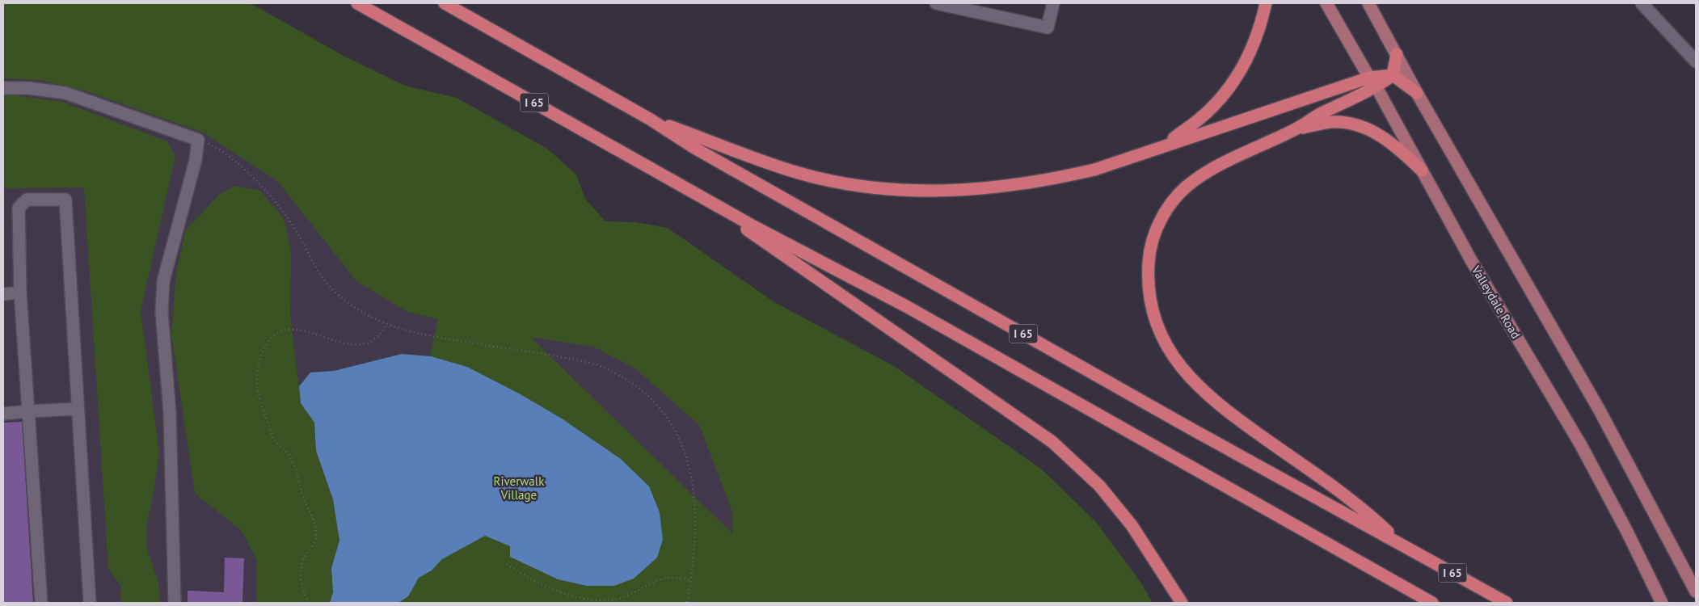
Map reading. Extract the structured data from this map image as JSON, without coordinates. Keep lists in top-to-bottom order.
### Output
{
  "streets": {
    "highway": ["I 65"],
    "main road": ["Valleydale Road"]
  },
  "parks": ["Riverwalk Village"]
}
